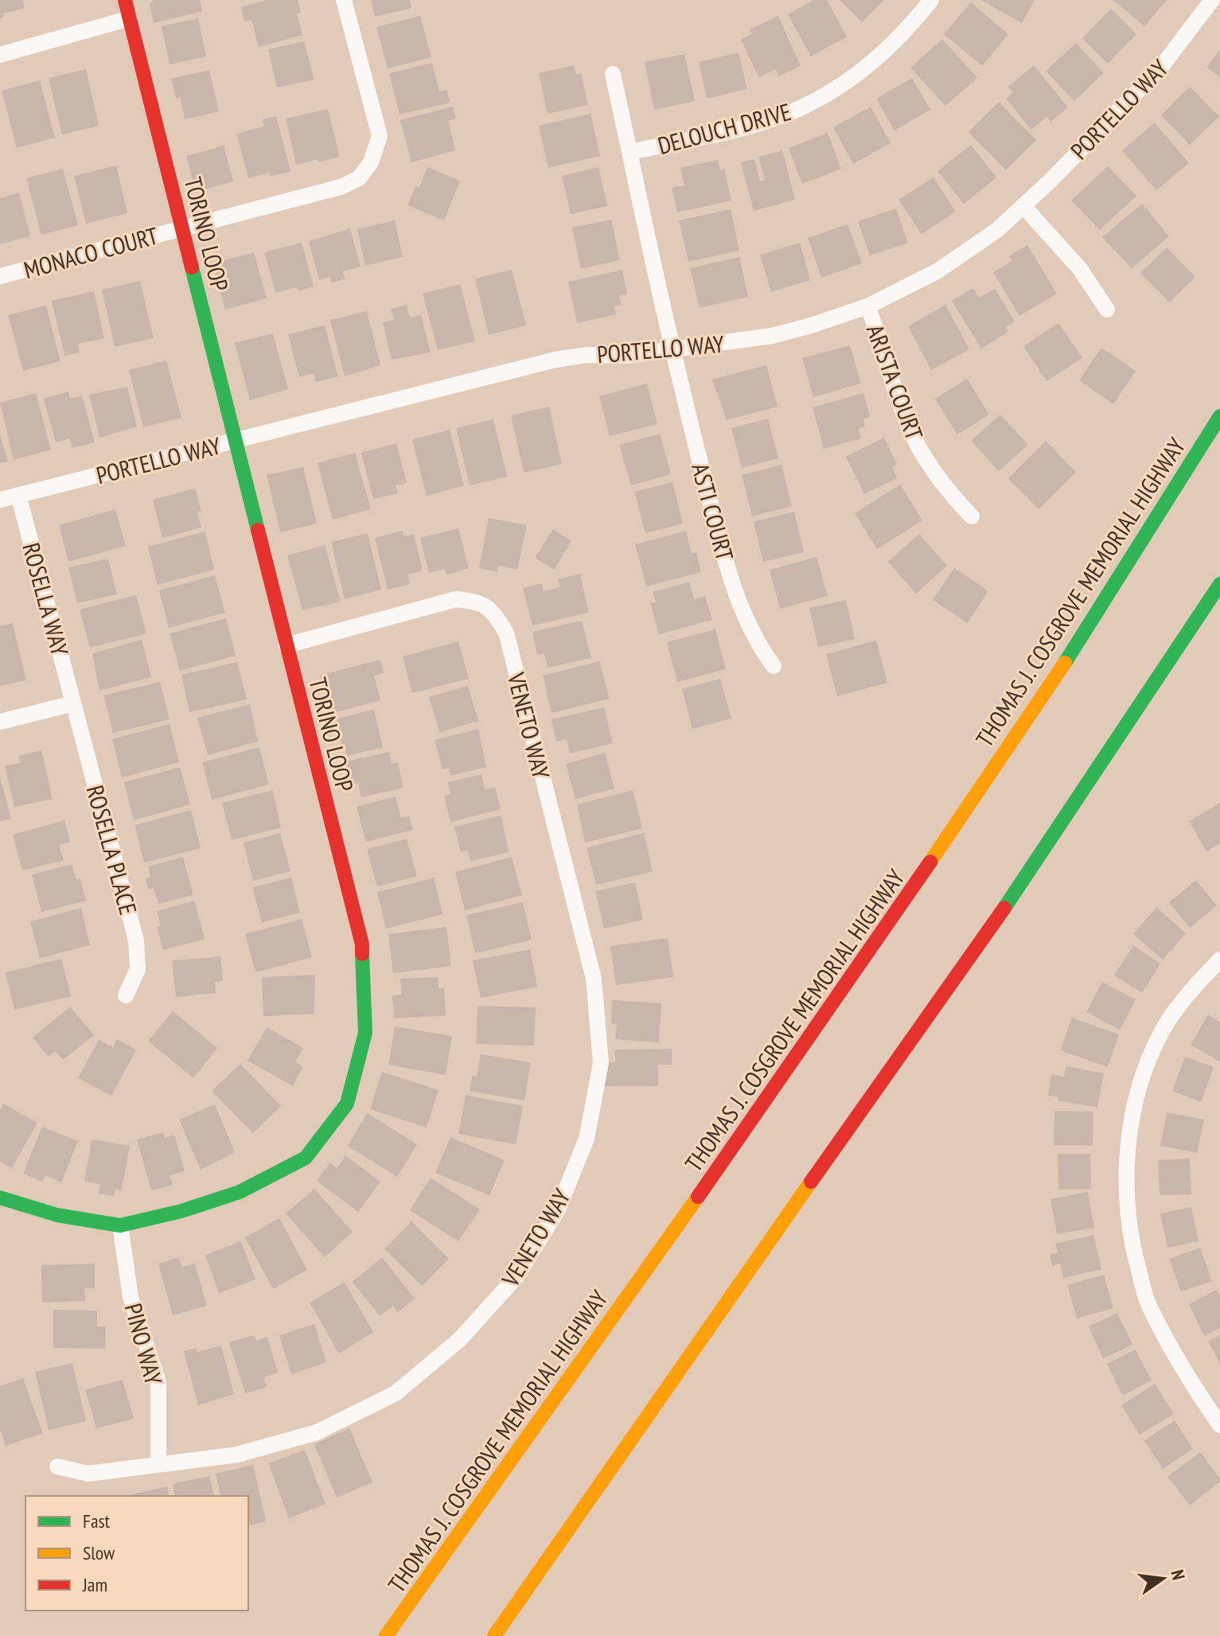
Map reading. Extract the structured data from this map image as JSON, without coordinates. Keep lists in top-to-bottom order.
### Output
{
  "streets": {
    "main road": ["TORINO LOOP", "THOMAS J. COSGROVE MEMORIAL HIGHWAY"],
    "street": [
      "PORTELLO WAY",
      "DELOUCH DRIVE",
      "MONACO COURT",
      "ARISTA COURT",
      "ASTI COURT",
      "ROSELLA WAY",
      "VENETO WAY",
      "ROSELLA PLACE",
      "PINO WAY"
    ]
  },
  "crossings": [
    ["PORTELLO WAY", "DELOUCH DRIVE"],
    ["PORTELLO WAY", "TORINO LOOP"],
    ["PORTELLO WAY", "ARISTA COURT"],
    ["PORTELLO WAY", "ASTI COURT"],
    ["PORTELLO WAY", "ROSELLA WAY"],
    ["DELOUCH DRIVE", "ASTI COURT"],
    ["TORINO LOOP", "MONACO COURT"],
    ["TORINO LOOP", "VENETO WAY"],
    ["TORINO LOOP", "PINO WAY"],
    ["ROSELLA WAY", "ROSELLA PLACE"],
    ["VENETO WAY", "PINO WAY"]
  ],
  "legend": ["Fast", "Slow", "Jam"],
  "north": "right"
}
